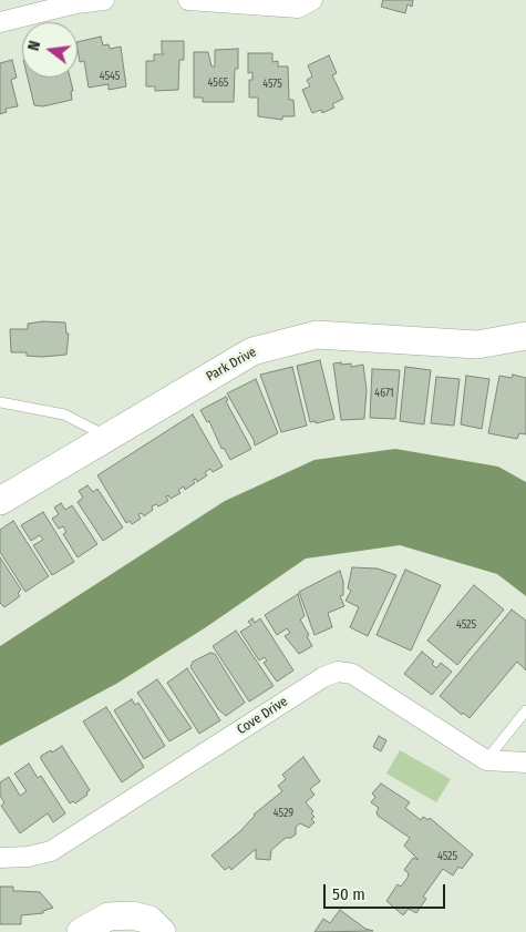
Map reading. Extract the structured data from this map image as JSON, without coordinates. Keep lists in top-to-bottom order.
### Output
{
  "streets": {
    "street": ["Park Drive", "Cove Drive"]
  },
  "house_numbers": [
    "4545",
    "4565",
    "4575",
    "4671",
    "4525",
    "4529",
    "4525"
  ],
  "scale_bar": "50 m",
  "north": "left"
}
